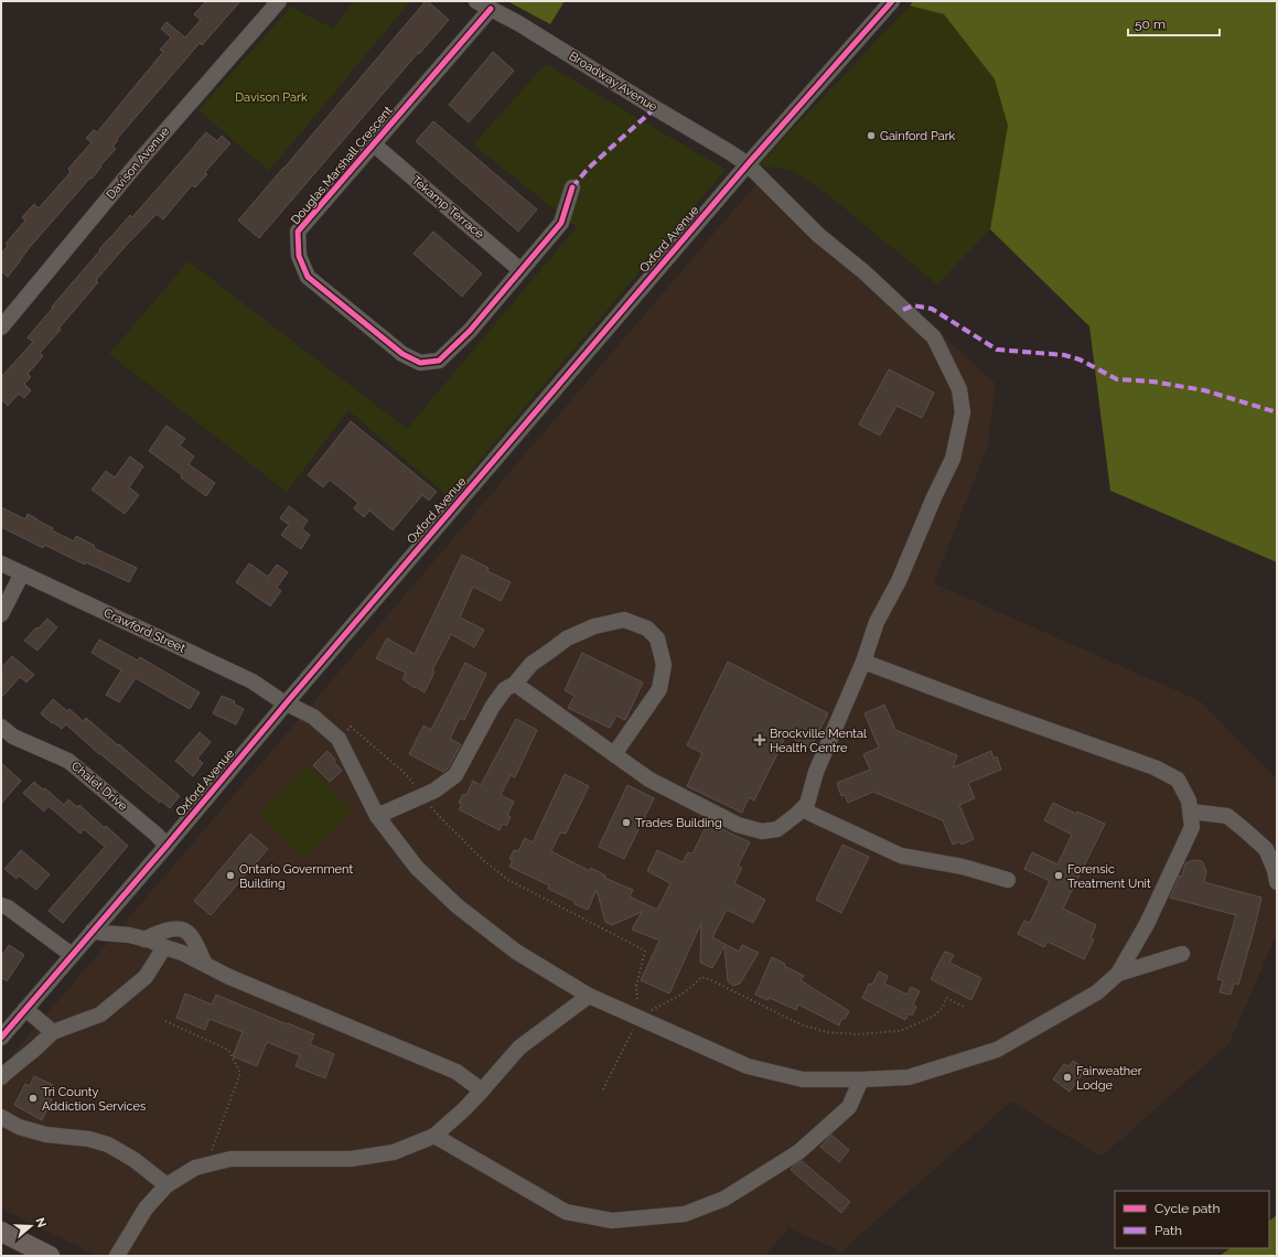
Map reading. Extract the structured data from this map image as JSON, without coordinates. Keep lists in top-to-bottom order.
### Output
{
  "streets": {
    "street": [
      "Broadway Avenue",
      "Davison Avenue",
      "Douglas Marshall Crescent",
      "Tekamp Terrace",
      "Oxford Avenue",
      "Crawford Street",
      "Chalet Drive"
    ]
  },
  "crossings": [
    ["Broadway Avenue", "Douglas Marshall Crescent"],
    ["Broadway Avenue", "Oxford Avenue"],
    ["Douglas Marshall Crescent", "Tekamp Terrace"],
    ["Oxford Avenue", "Crawford Street"],
    ["Oxford Avenue", "Chalet Drive"]
  ],
  "parks": ["Davison Park"],
  "places": {
    "other": [
      "Gainford Park",
      "Trades Building",
      "Ontario Government Building",
      "Forensic Treatment Unit",
      "Fairweather Lodge",
      "Tri County Addiction Services"
    ],
    "health": ["Brockville Mental Health Centre"]
  },
  "legend": ["Cycle path", "Path"],
  "scale_bar": "50 m",
  "north": "right"
}
